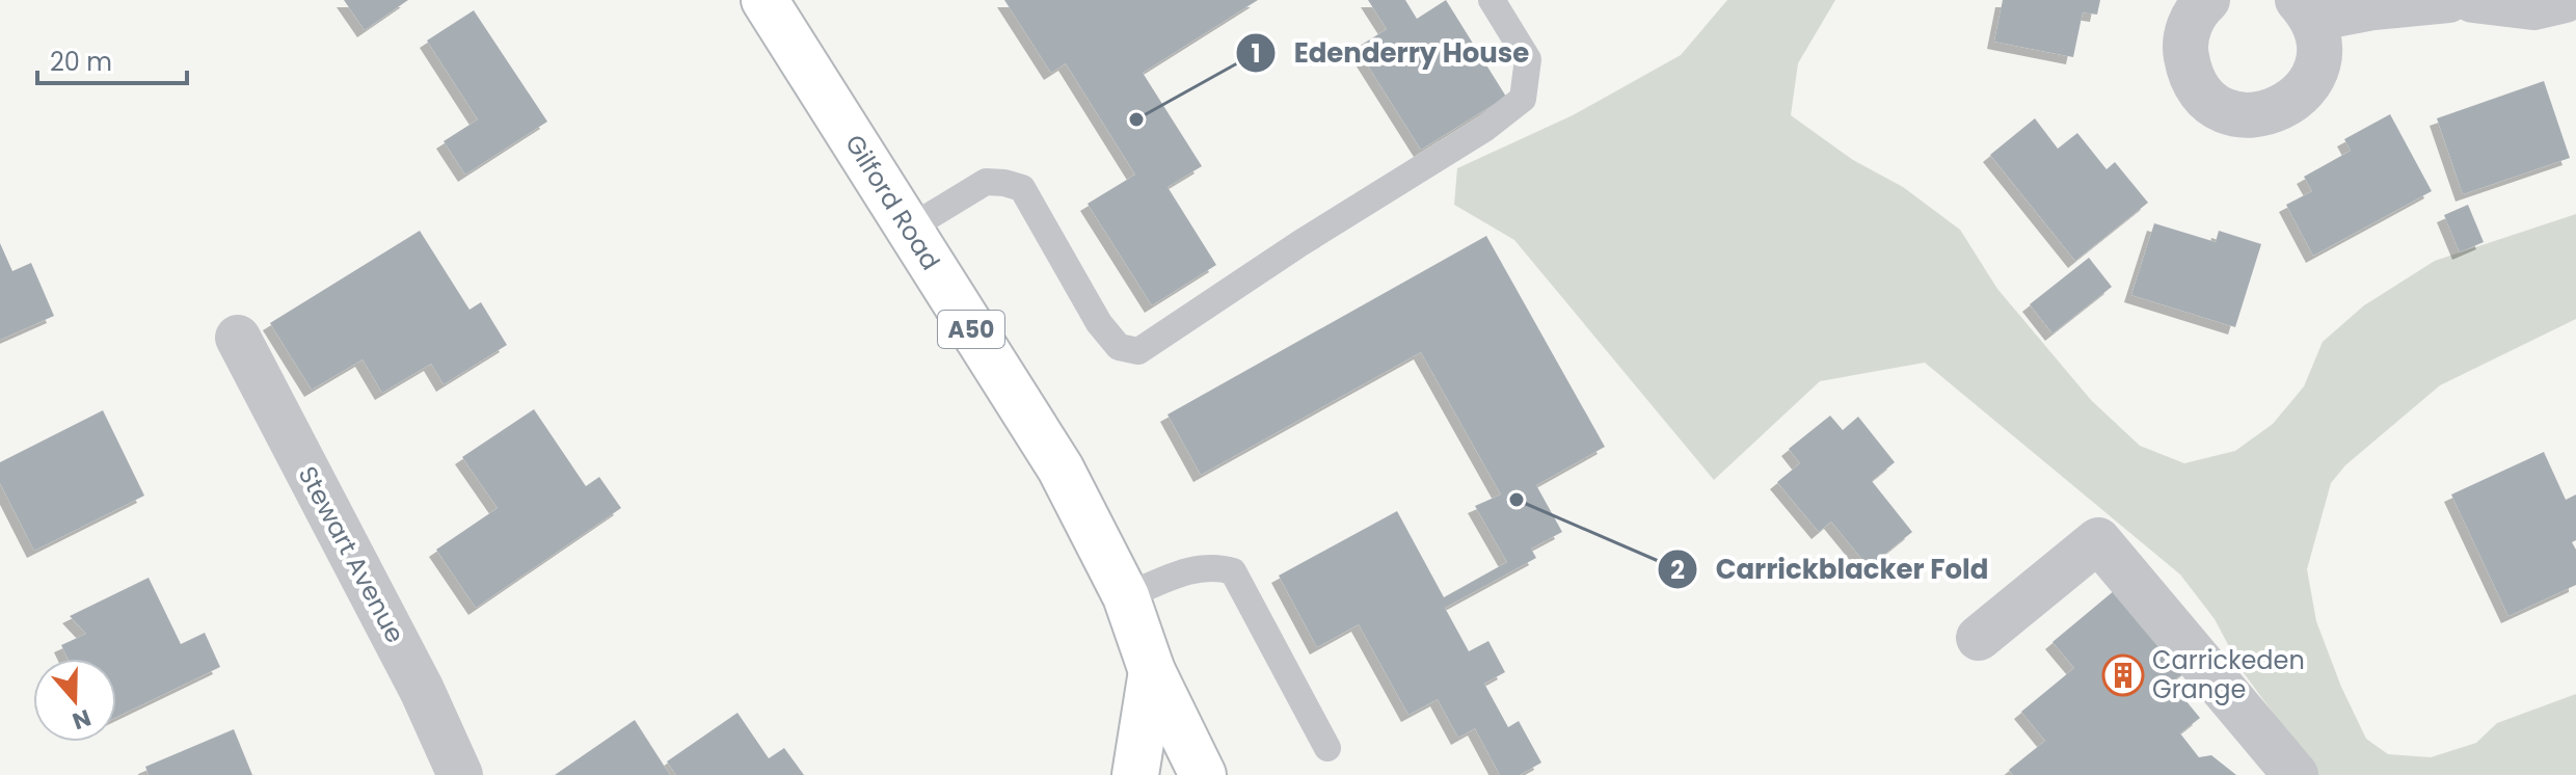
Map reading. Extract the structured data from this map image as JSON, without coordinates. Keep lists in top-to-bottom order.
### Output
{
  "streets": {
    "main road": ["Gilford Road", "A50"],
    "street": ["Stewart Avenue"]
  },
  "places": {
    "other": ["Edenderry House", "Carrickblacker Fold"],
    "building": ["Carrickeden Grange"]
  },
  "scale_bar": "20 m",
  "north": "bottom"
}
